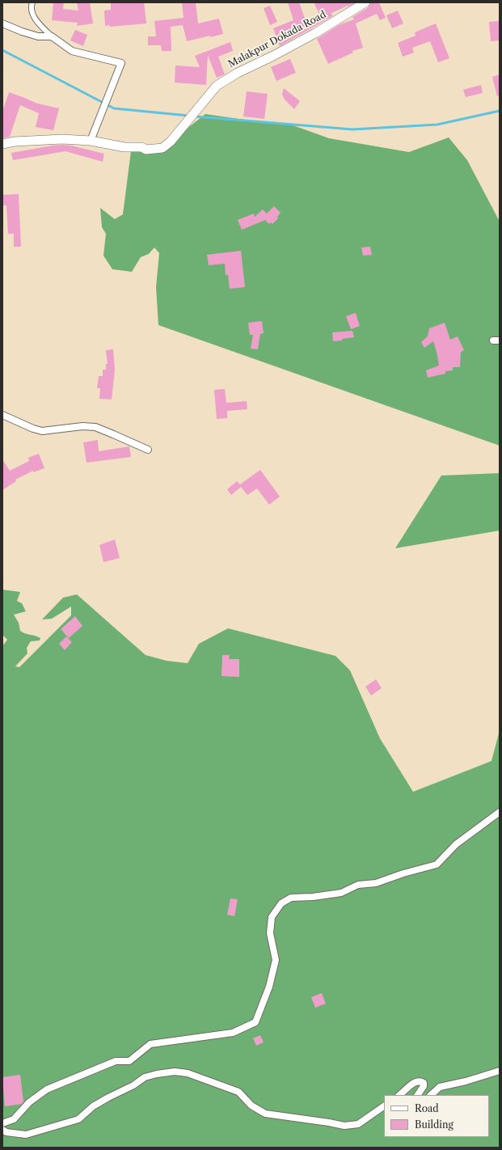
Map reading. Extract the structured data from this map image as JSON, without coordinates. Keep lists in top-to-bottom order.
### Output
{
  "streets": {
    "street": ["Malakpur Dokada Road"]
  },
  "legend": ["Road", "Building"]
}
